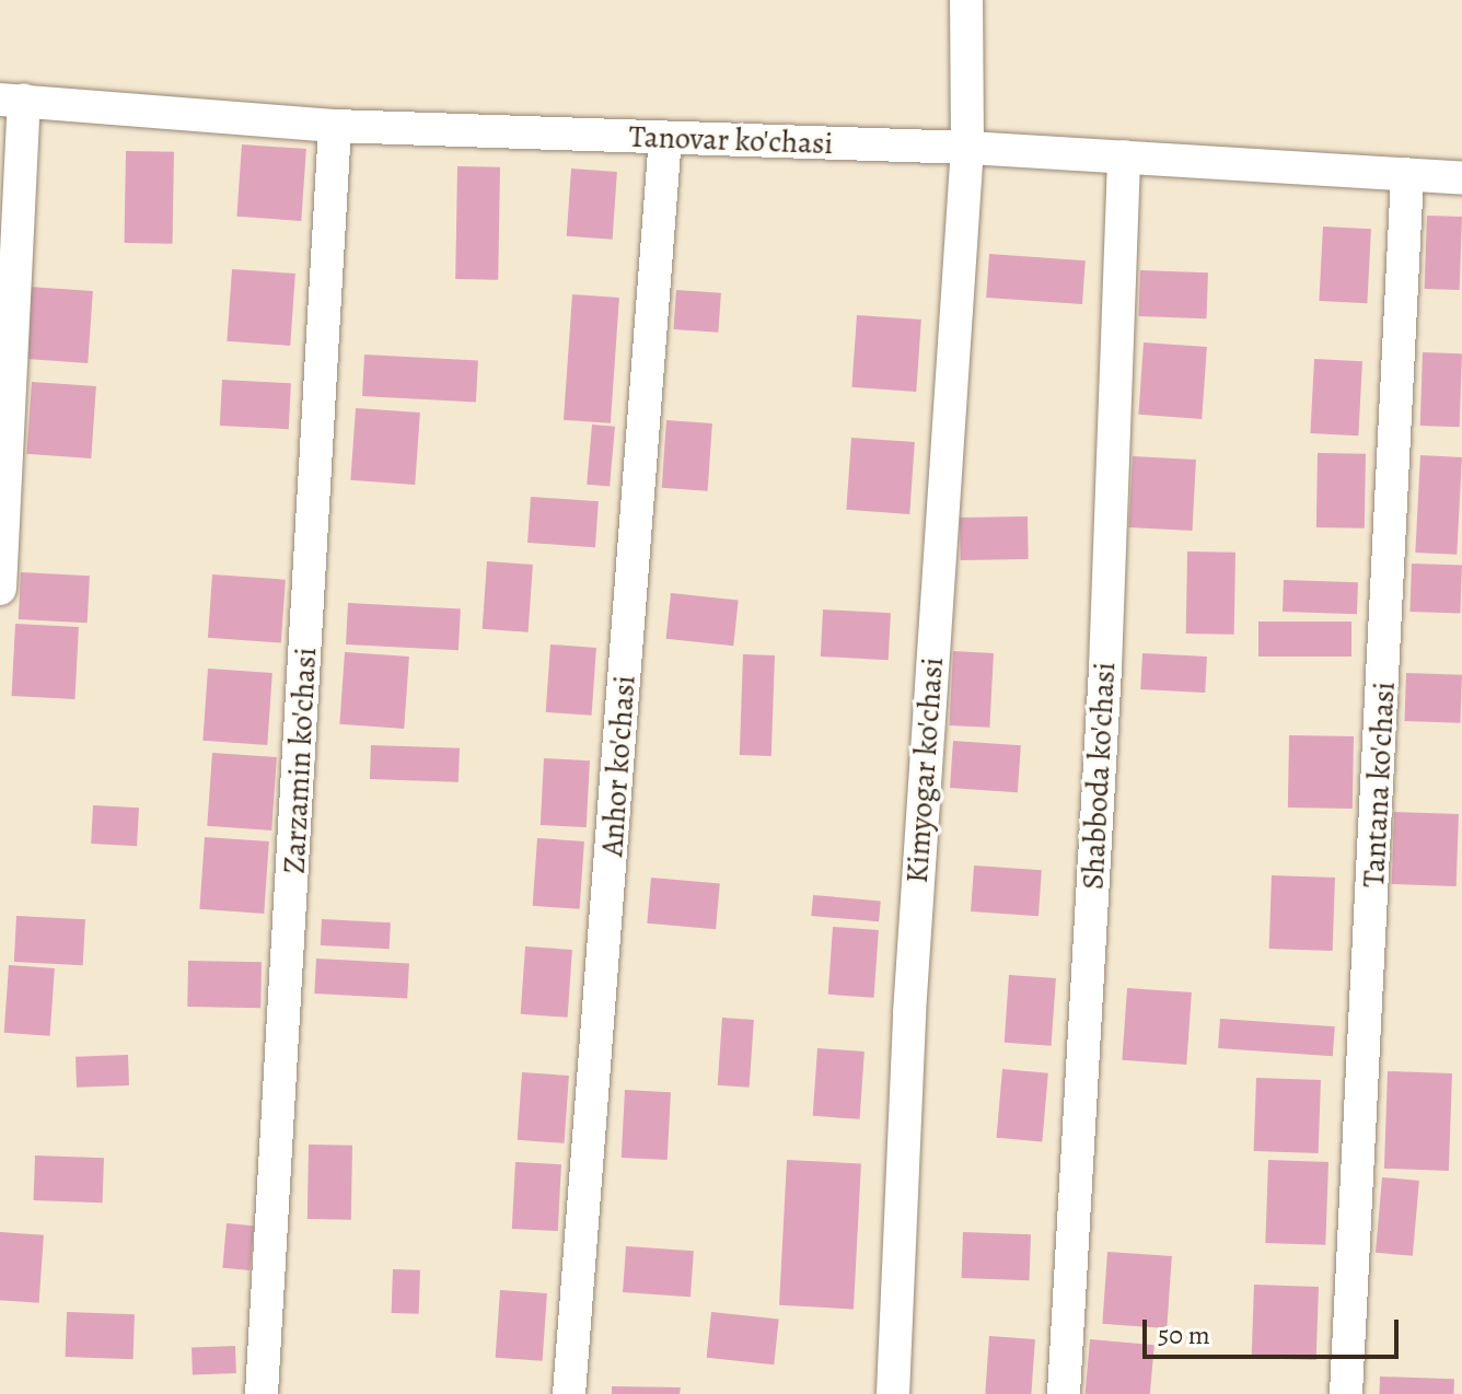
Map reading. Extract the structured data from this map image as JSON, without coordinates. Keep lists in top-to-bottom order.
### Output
{
  "streets": {
    "street": [
      "Tanovar ko'chasi",
      "Zarzamin ko'chasi",
      "Anhor ko'chasi",
      "Kimyogar ko'chasi",
      "Shabboda ko'chasi",
      "Tantana ko'chasi"
    ]
  },
  "crossings": [
    ["Tanovar ko'chasi", "Zarzamin ko'chasi"],
    ["Tanovar ko'chasi", "Anhor ko'chasi"],
    ["Tanovar ko'chasi", "Kimyogar ko'chasi"],
    ["Tanovar ko'chasi", "Shabboda ko'chasi"],
    ["Tanovar ko'chasi", "Tantana ko'chasi"]
  ],
  "scale_bar": "50 m"
}
